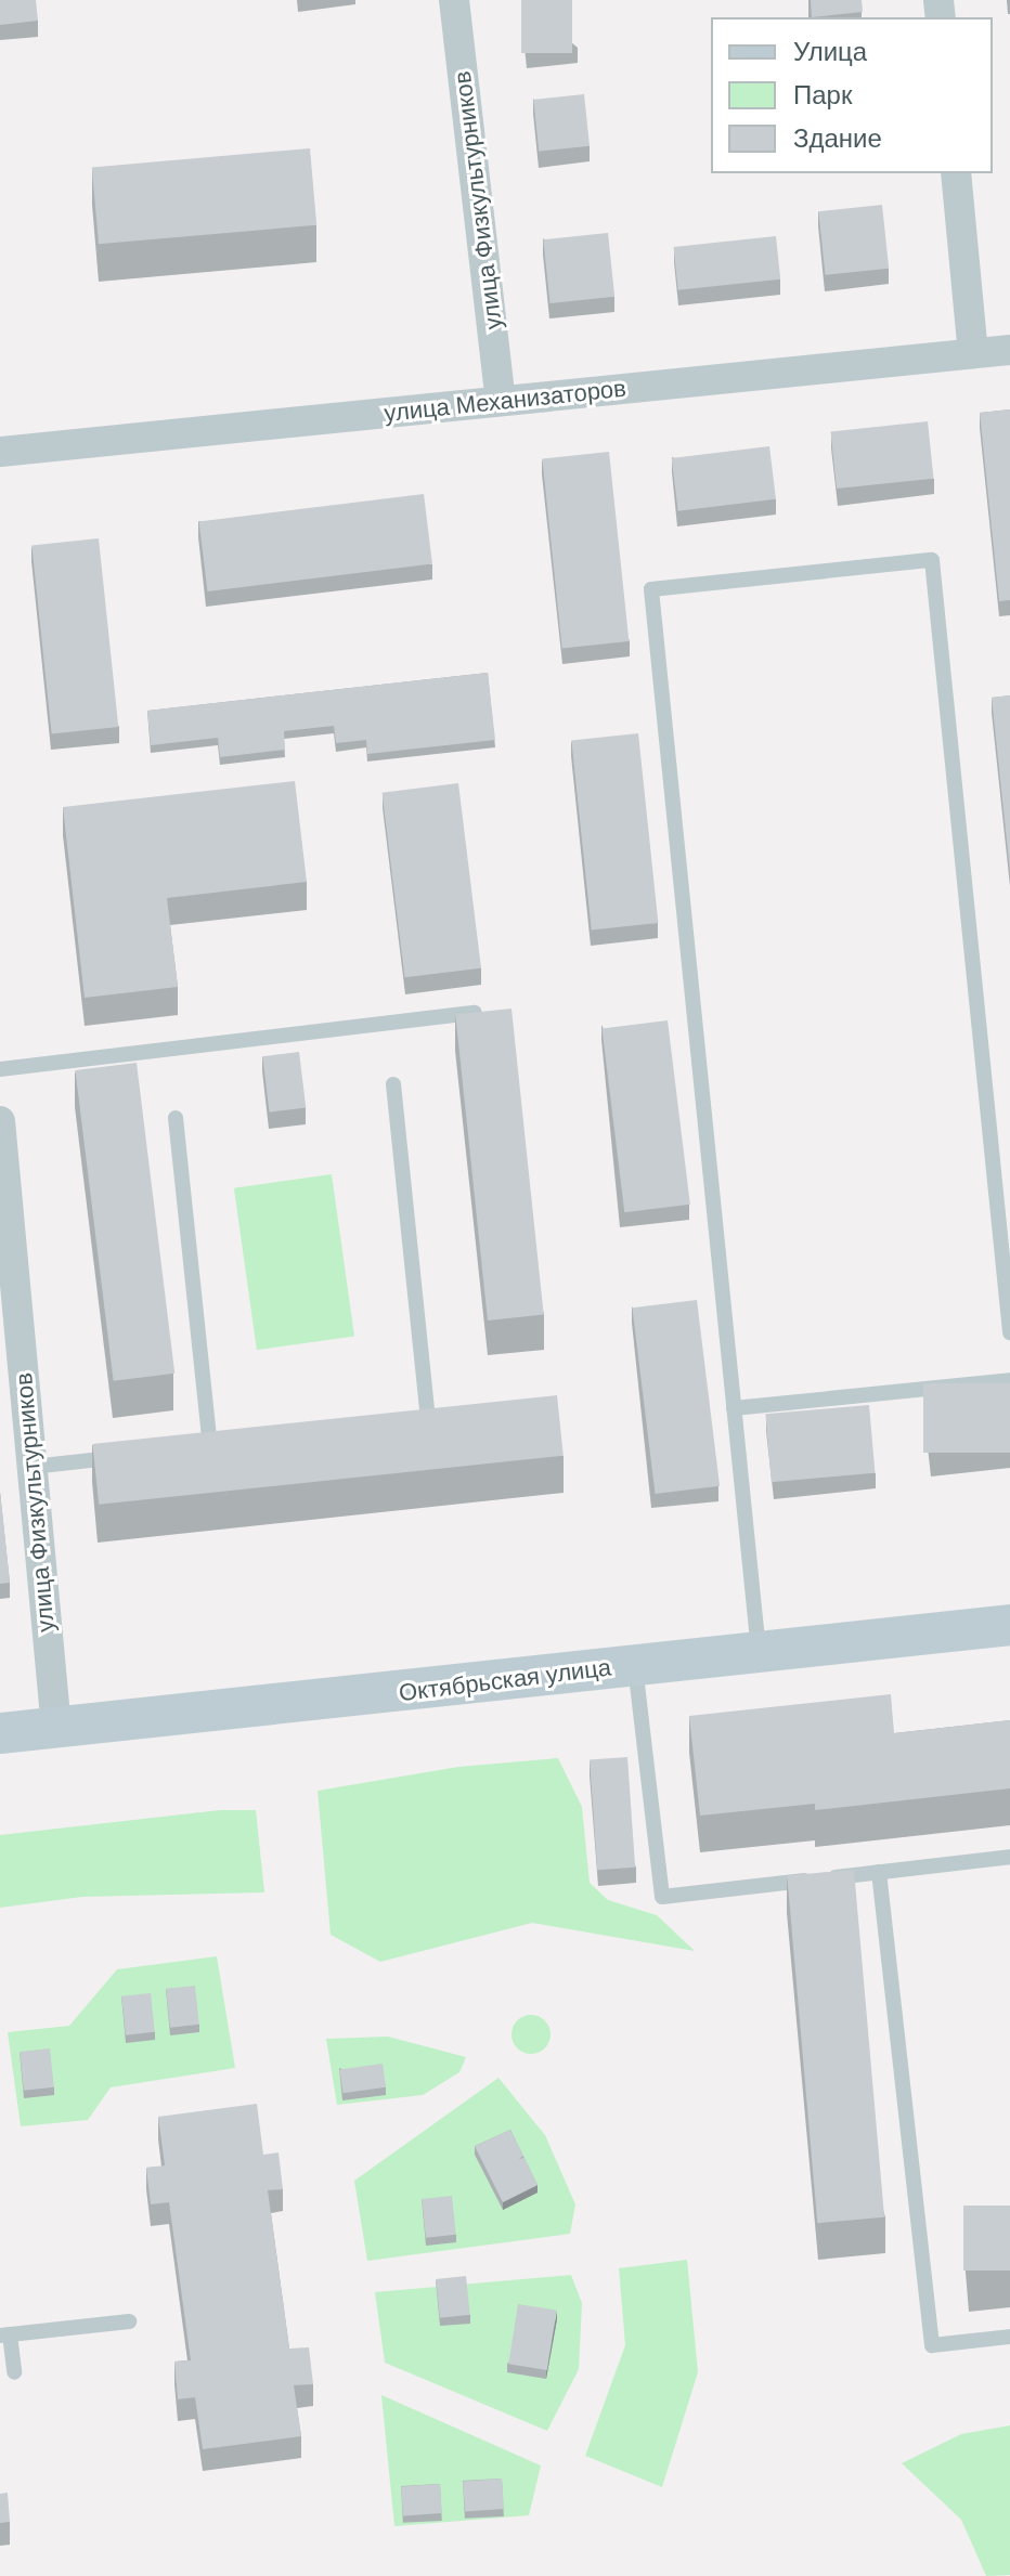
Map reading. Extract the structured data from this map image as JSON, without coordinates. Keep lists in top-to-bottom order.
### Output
{
  "streets": {
    "main road": ["Октябрьская улица"],
    "street": ["улица Физкультурников", "улица Механизаторов"]
  },
  "crossings": [
    ["улица Физкультурников", "улица Механизаторов"],
    ["улица Физкультурников", "Октябрьская улица"]
  ],
  "legend": ["Улица", "Парк", "Здание"]
}
